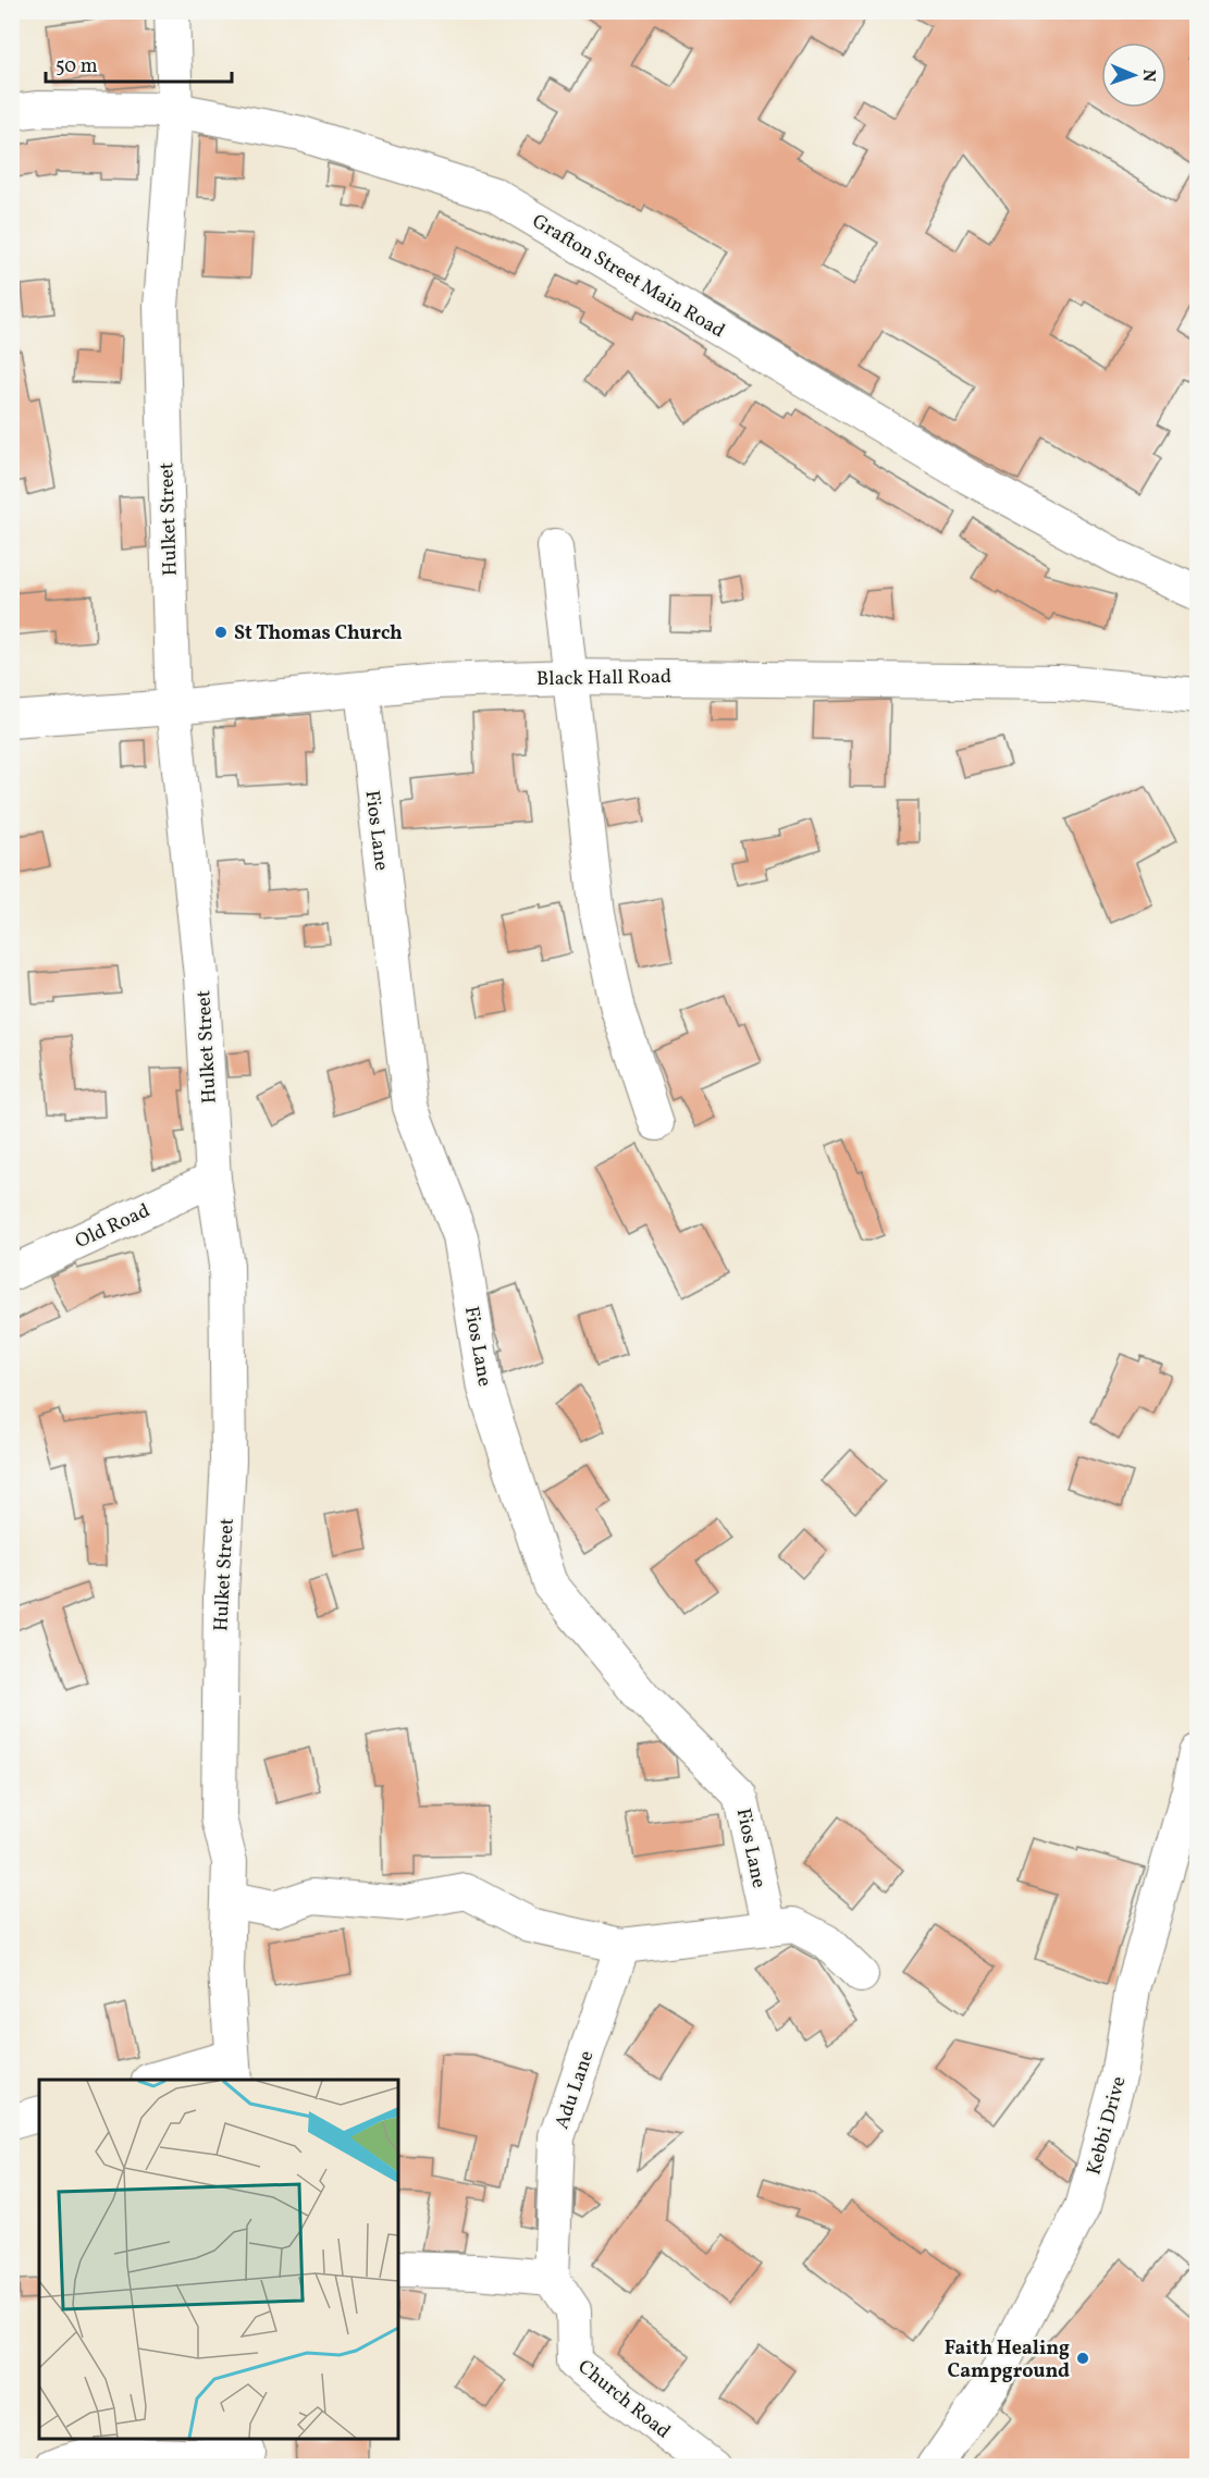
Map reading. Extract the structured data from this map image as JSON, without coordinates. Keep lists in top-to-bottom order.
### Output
{
  "streets": {
    "street": [
      "Grafton Street Main Road",
      "Hulket Street",
      "Black Hall Road",
      "Fios Lane",
      "Old Road",
      "Adu Lane",
      "Kebbi Drive",
      "Church Road"
    ]
  },
  "crossings": [
    ["Grafton Street Main Road", "Hulket Street"],
    ["Hulket Street", "Black Hall Road"],
    ["Hulket Street", "Old Road"],
    ["Black Hall Road", "Fios Lane"],
    ["Adu Lane", "Church Road"]
  ],
  "places": ["St Thomas Church", "Faith Healing Campground"],
  "scale_bar": "50 m",
  "north": "right"
}
